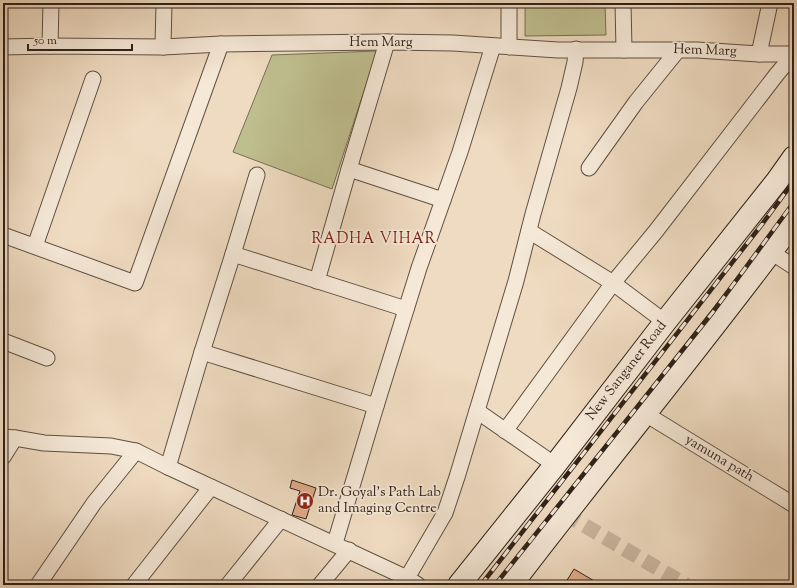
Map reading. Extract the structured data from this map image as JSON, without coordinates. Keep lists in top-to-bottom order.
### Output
{
  "streets": {
    "main road": ["New Sanganer Road"],
    "street": ["Hem Marg", "yamuna path"]
  },
  "districts": ["RADHA VIHAR"],
  "places": {
    "hospital": ["Dr. Goyal's Path Lab and Imaging Centre"]
  },
  "scale_bar": "50 m"
}
